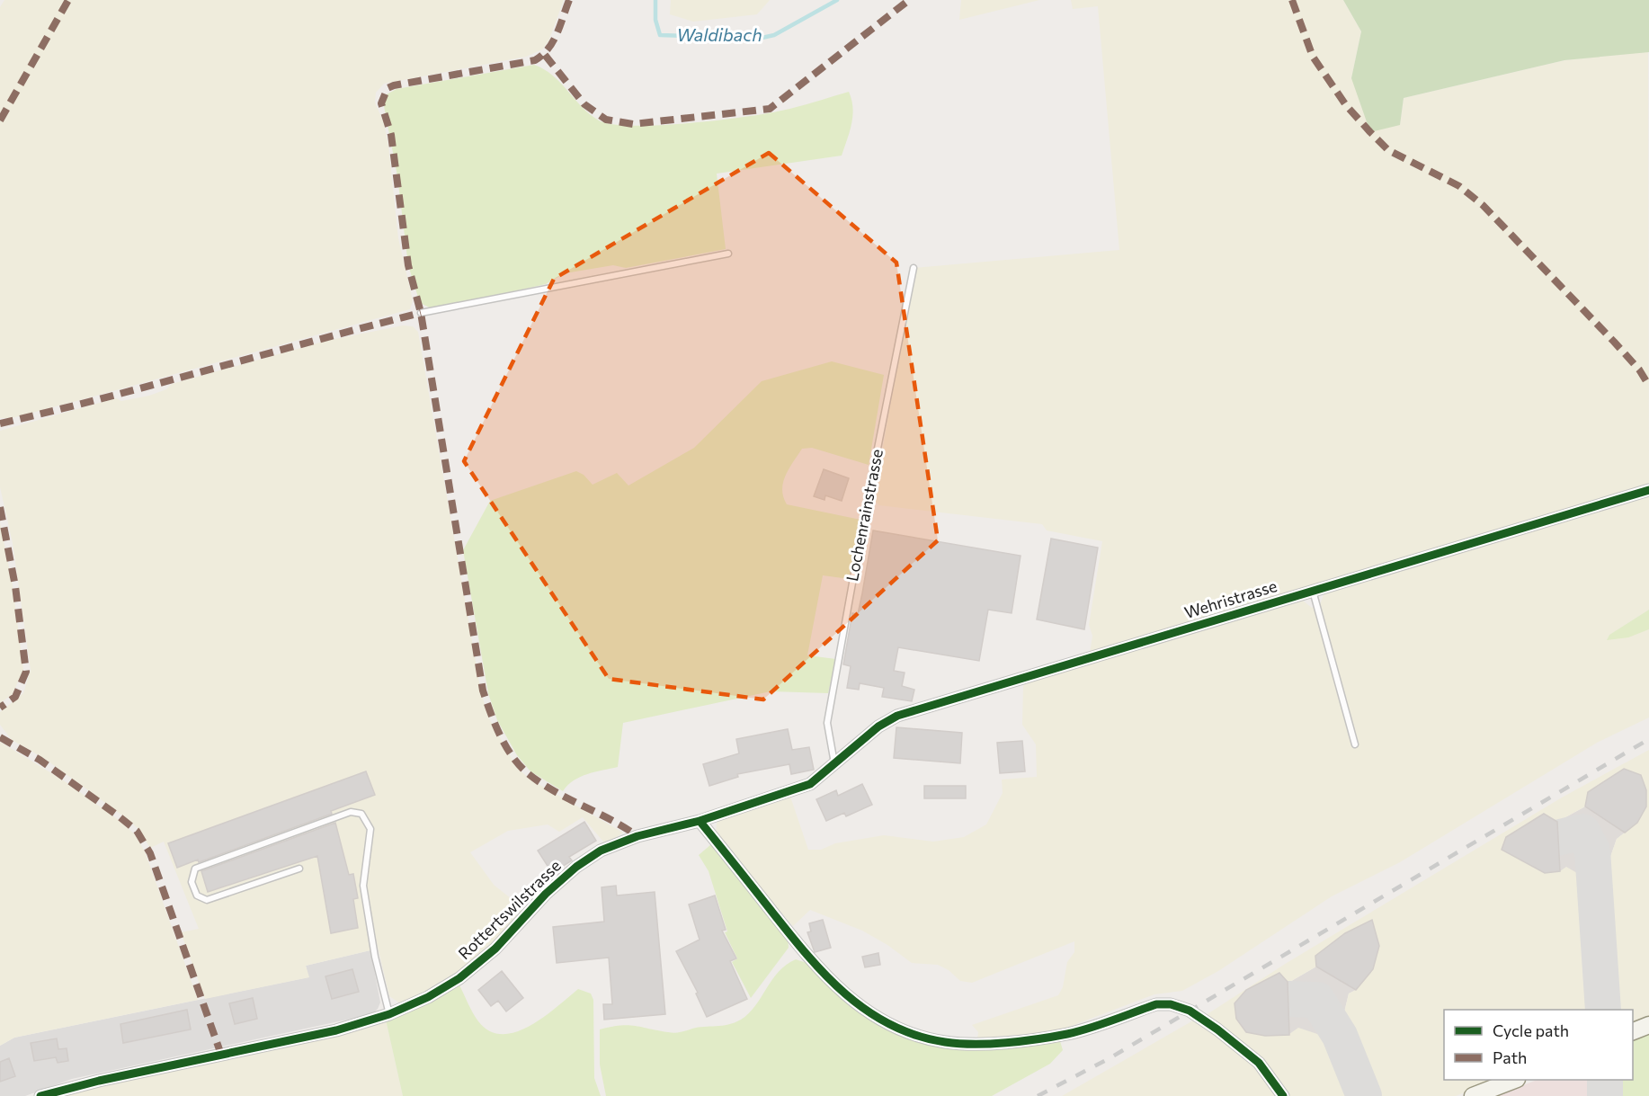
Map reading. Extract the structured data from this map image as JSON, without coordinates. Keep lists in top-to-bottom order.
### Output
{
  "streets": {
    "street": ["Wehristrasse", "Rottertswilstrasse"],
    "lane": ["Lochenrainstrasse"]
  },
  "crossings": [
    ["Lochenrainstrasse", "Wehristrasse"],
    ["Lochenrainstrasse", "Rottertswilstrasse"],
    ["Wehristrasse", "Rottertswilstrasse"]
  ],
  "water": ["Waldibach"],
  "legend": ["Cycle path", "Path"]
}
